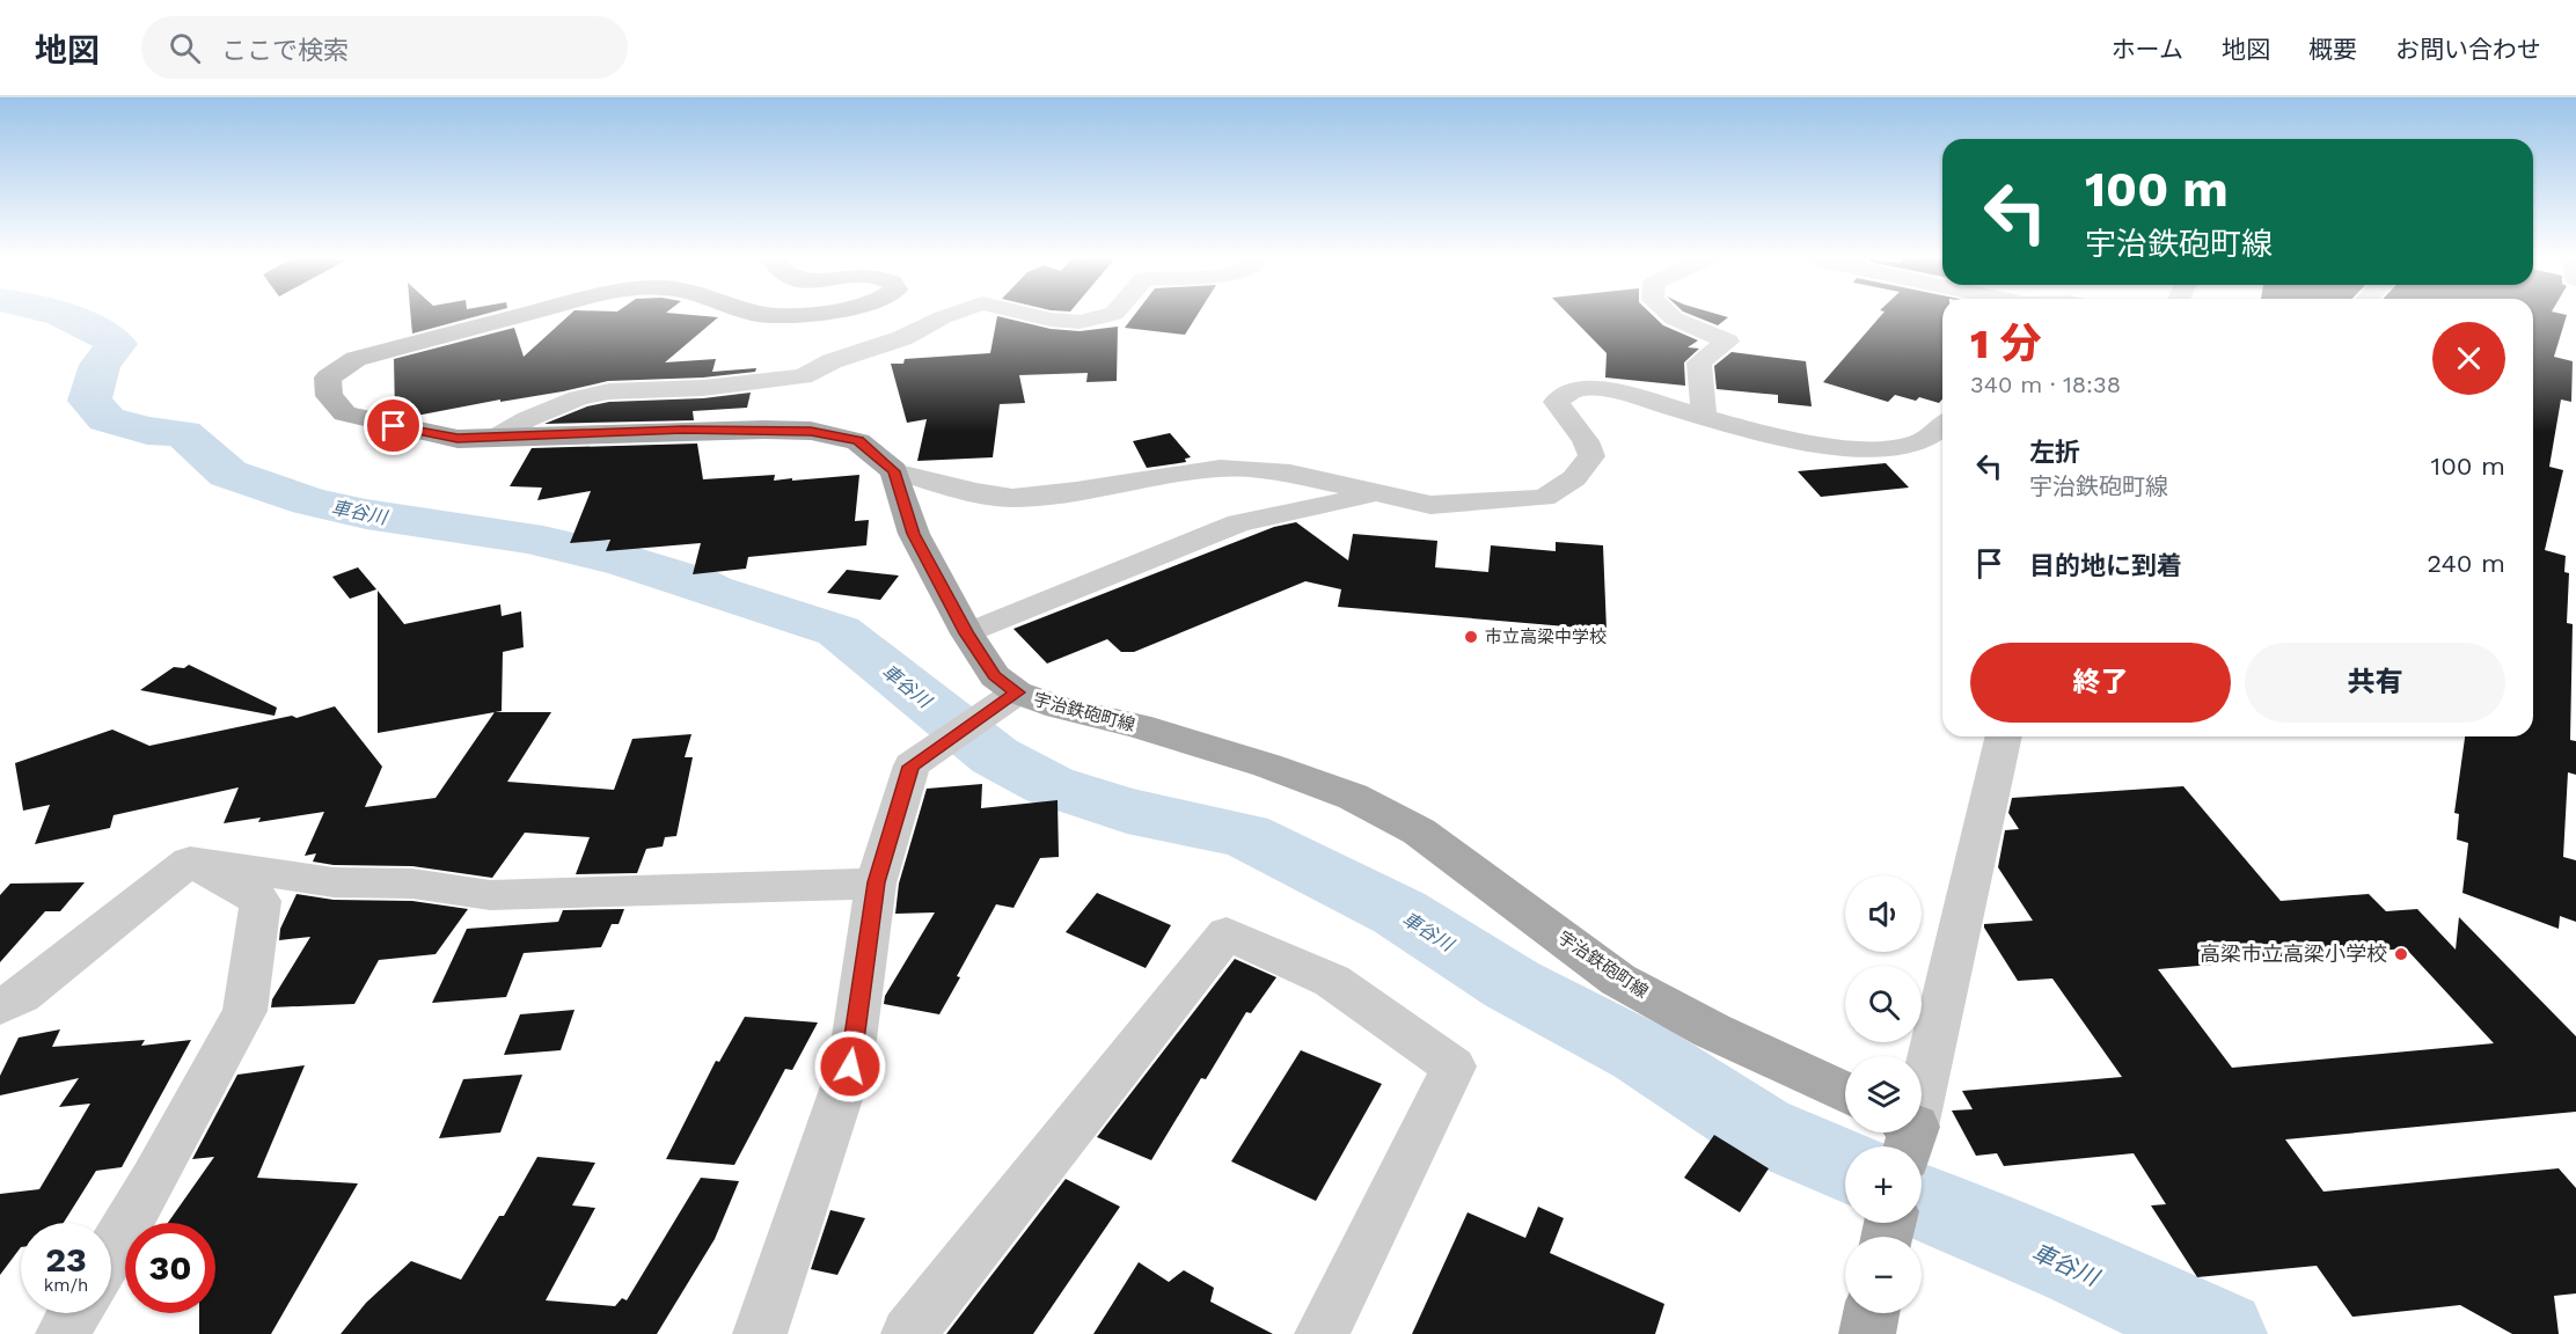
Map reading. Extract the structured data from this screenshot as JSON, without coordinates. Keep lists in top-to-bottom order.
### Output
{
  "streets": {
    "main road": ["宇治鉄砲町線"]
  },
  "water": ["車谷川"],
  "places": ["市立高梁中学校", "高梁市立高梁小学校"],
  "page": {
    "header": "地図",
    "search": "ここで検索",
    "nav": [
      "ホーム",
      "地図",
      "概要",
      "お問い合わせ"
    ],
    "turn": ["100 m", "宇治鉄砲町線"],
    "heading": ["1 分", "340 m · 18:38"],
    "list": [
      {
        "name": "左折",
        "note": "宇治鉄砲町線",
        "value": "100 m"
      },
      {
        "name": "目的地に到着",
        "value": "240 m"
      }
    ],
    "buttons": ["終了", "共有"],
    "map_buttons": ["+", "−"],
    "speed": "23 km/h",
    "limit": "30"
  }
}
